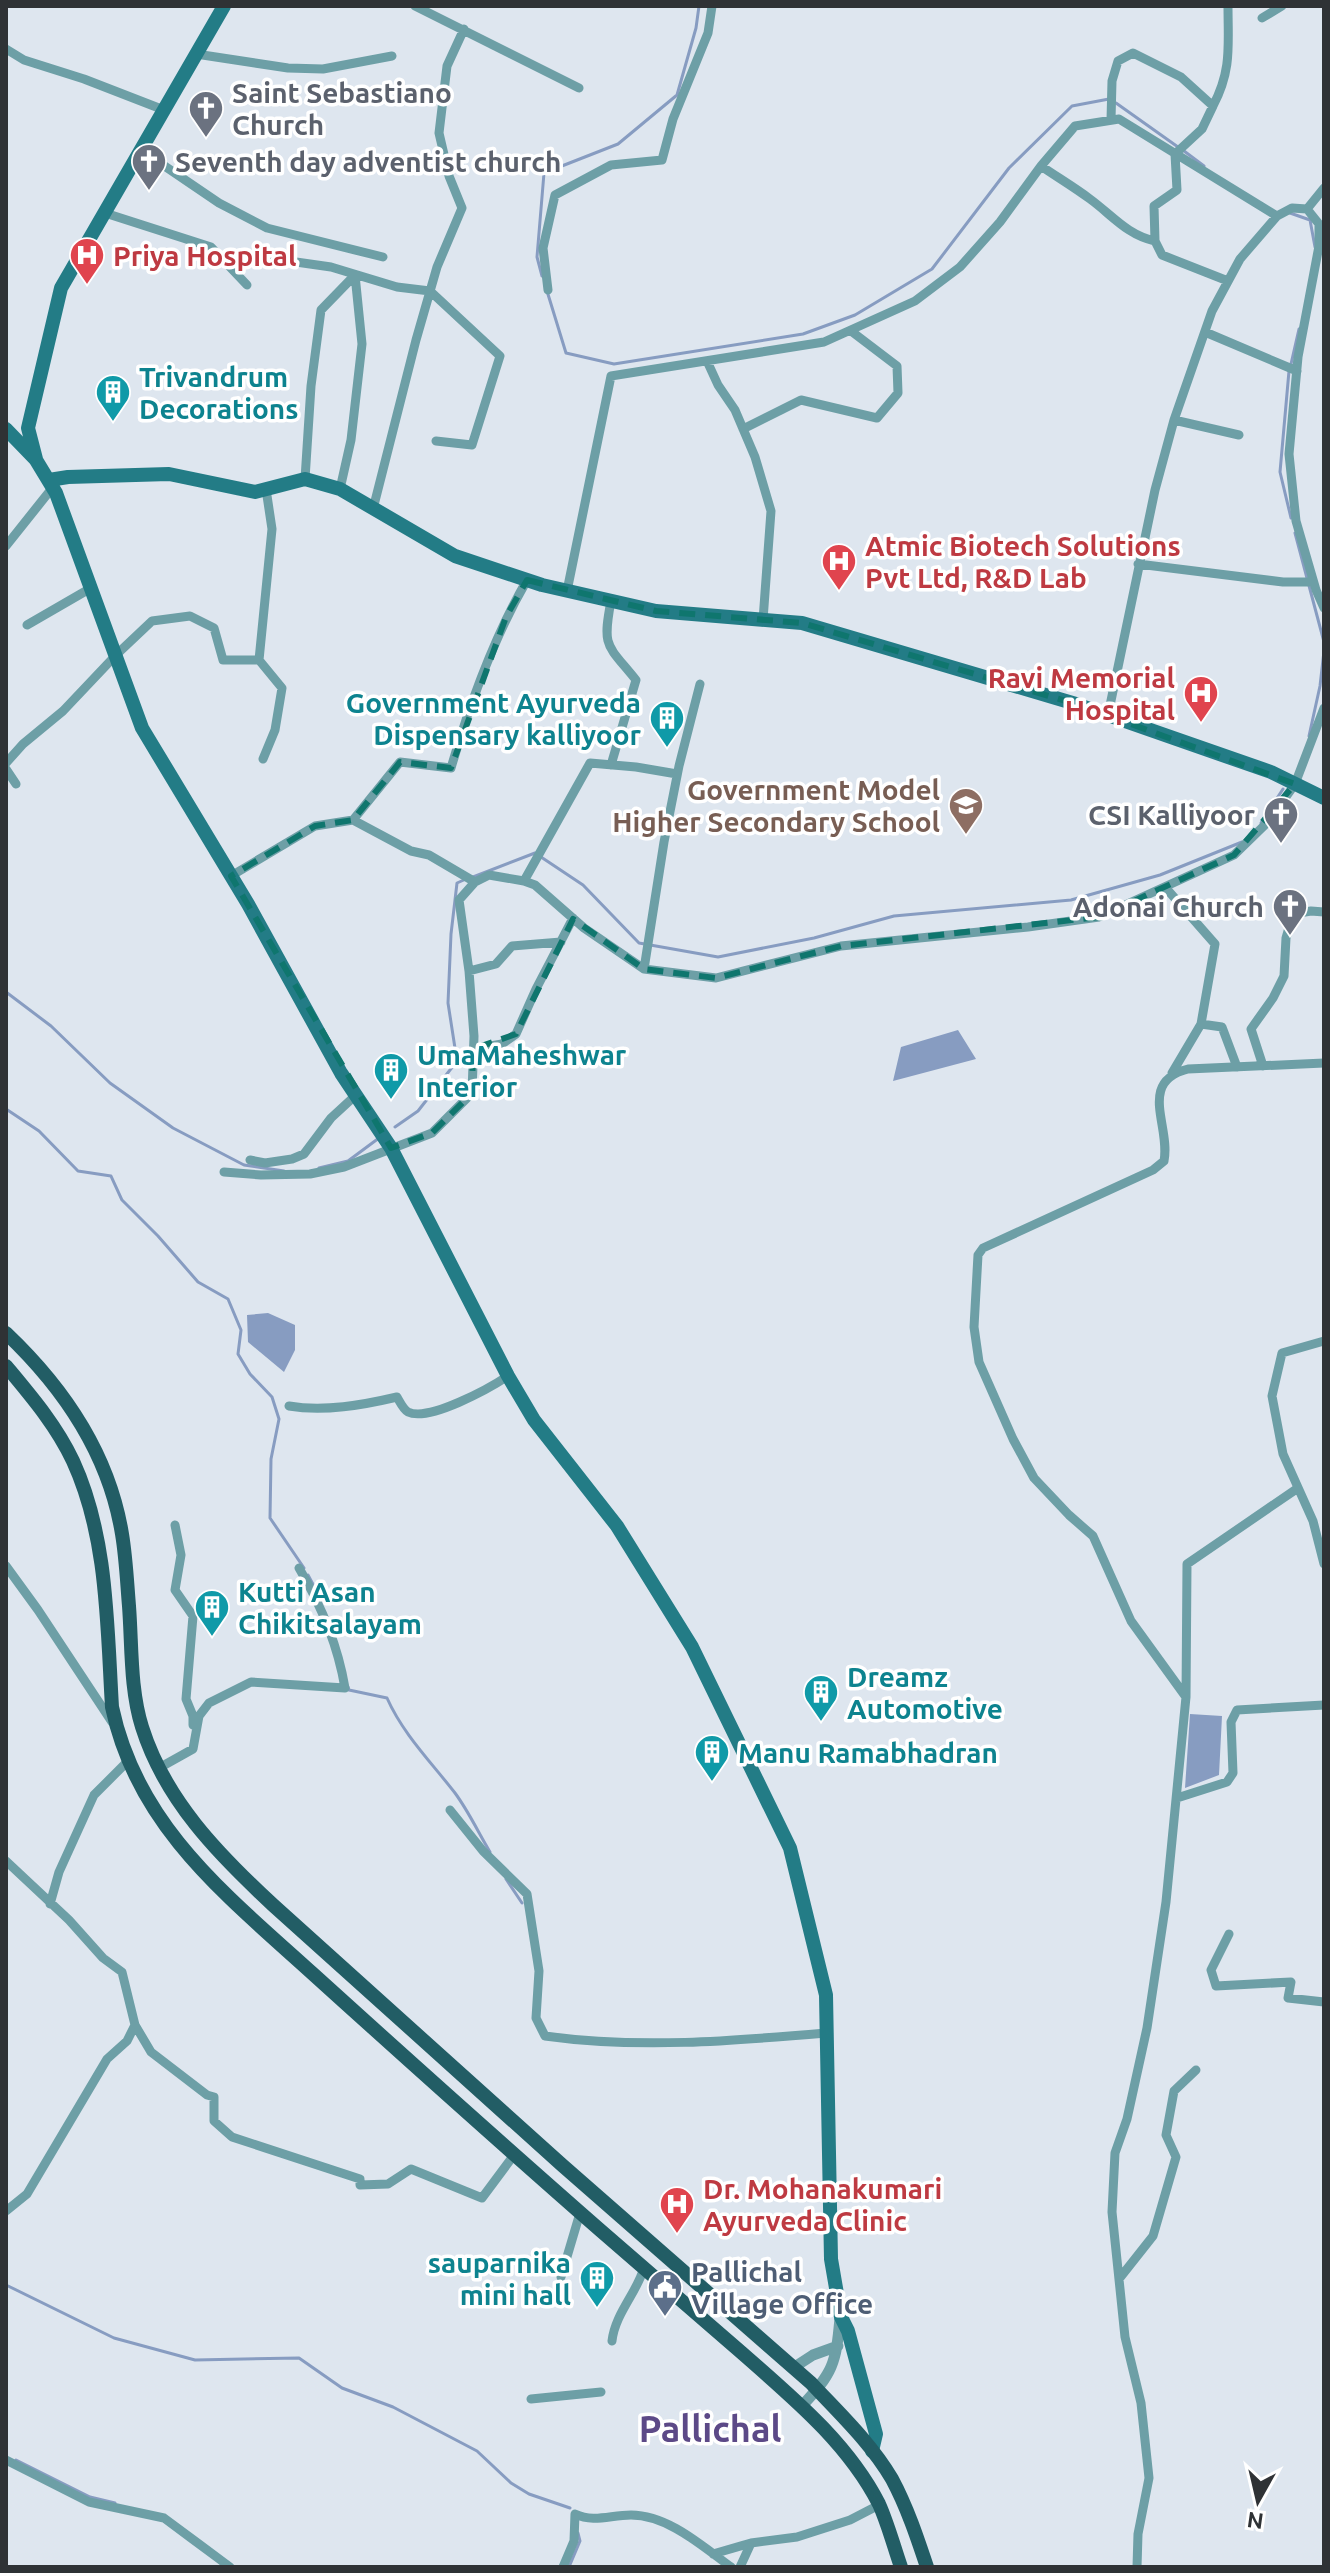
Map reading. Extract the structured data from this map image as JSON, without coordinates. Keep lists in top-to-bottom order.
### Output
{
  "districts": ["Pallichal"],
  "places": {
    "church": [
      "Saint Sebastiano Church",
      "Seventh day adventist church",
      "CSI Kalliyoor",
      "Adonai Church"
    ],
    "hospital": [
      "Priya Hospital",
      "Atmic Biotech Solutions Pvt Ltd, R&D Lab",
      "Ravi Memorial Hospital",
      "Dr. Mohanakumari Ayurveda Clinic"
    ],
    "building": [
      "Trivandrum Decorations",
      "Government Ayurveda Dispensary kalliyoor",
      "UmaMaheshwar Interior",
      "Kutti Asan Chikitsalayam",
      "Dreamz Automotive",
      "Manu Ramabhadran",
      "sauparnika mini hall"
    ],
    "school or university": ["Government Model Higher Secondary School"],
    "public building": ["Pallichal Village Office"]
  },
  "north": "bottom"
}
